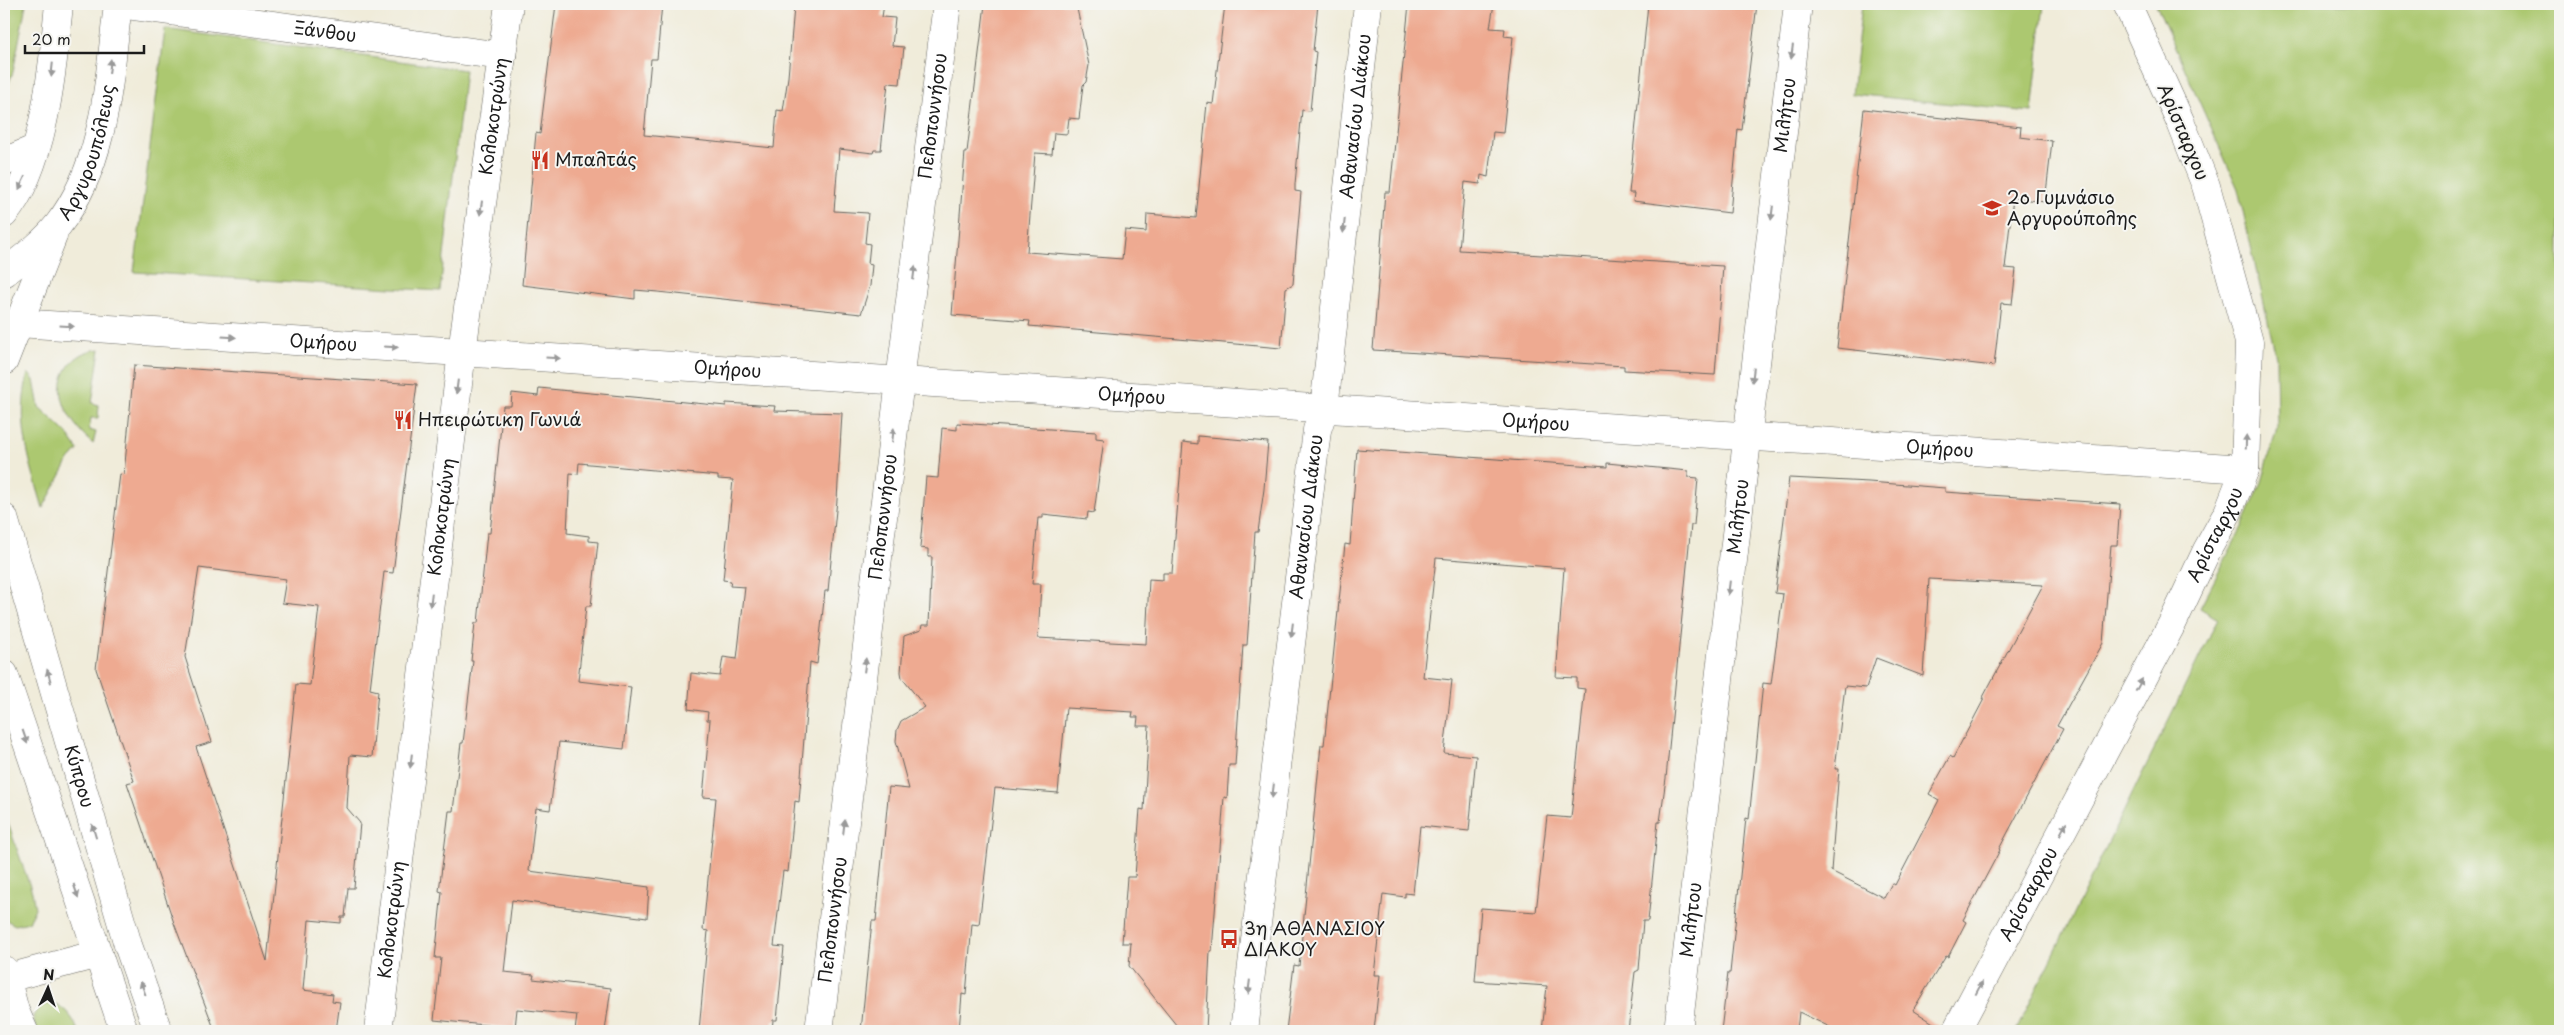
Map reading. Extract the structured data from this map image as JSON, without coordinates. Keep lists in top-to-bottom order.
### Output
{
  "streets": {
    "street": [
      "Ξάνθου",
      "Μιλήτου",
      "Κολοκοτρώνη",
      "Πελοποννήσου",
      "Αθανασίου Διάκου",
      "Αρίσταρχου",
      "Αργυρουπόλεως",
      "Ομήρου",
      "Κύπρου"
    ]
  },
  "crossings": [
    ["Ξάνθου", "Κολοκοτρώνη"],
    ["Ξάνθου", "Αργυρουπόλεως"],
    ["Μιλήτου", "Ομήρου"],
    ["Κολοκοτρώνη", "Ομήρου"],
    ["Πελοποννήσου", "Ομήρου"],
    ["Αθανασίου Διάκου", "Ομήρου"],
    ["Αρίσταρχου", "Ομήρου"]
  ],
  "one_way": [
    "Μιλήτου",
    "Κολοκοτρώνη",
    "Πελοποννήσου",
    "Αθανασίου Διάκου",
    "Αρίσταρχου",
    "Ομήρου"
  ],
  "places": {
    "restaurant": ["Μπαλτάς", "Ηπειρώτικη Γωνιά"],
    "school or university": ["2ο Γυμνάσιο Αργυρούπολης"],
    "bus stop": ["3η ΑΘΑΝΑΣΙΟΥ ΔΙΑΚΟΥ"]
  },
  "scale_bar": "20 m",
  "north": "top"
}
